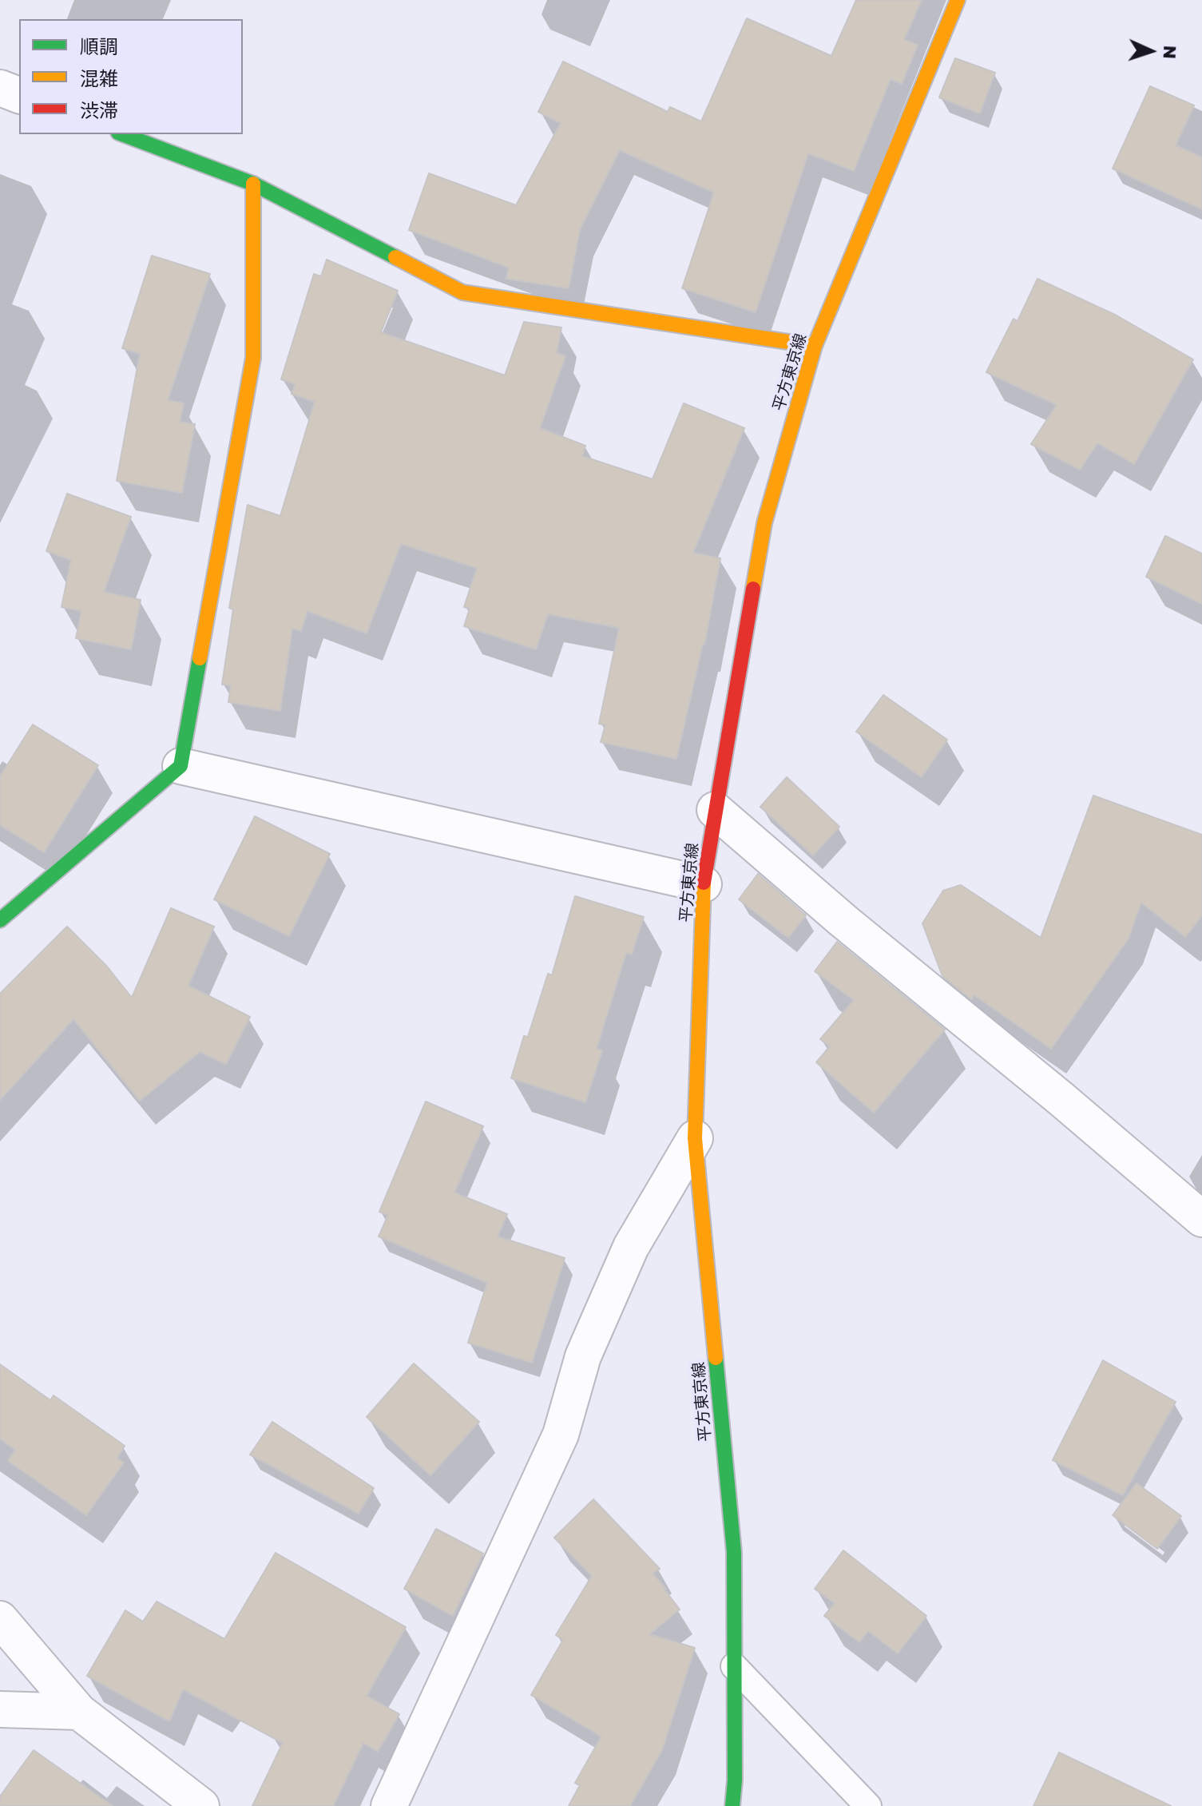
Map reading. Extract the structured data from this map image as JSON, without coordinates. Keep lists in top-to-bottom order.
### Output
{
  "streets": {
    "main road": ["平方東京線"]
  },
  "legend": ["順調", "混雑", "渋滞"],
  "north": "right"
}
